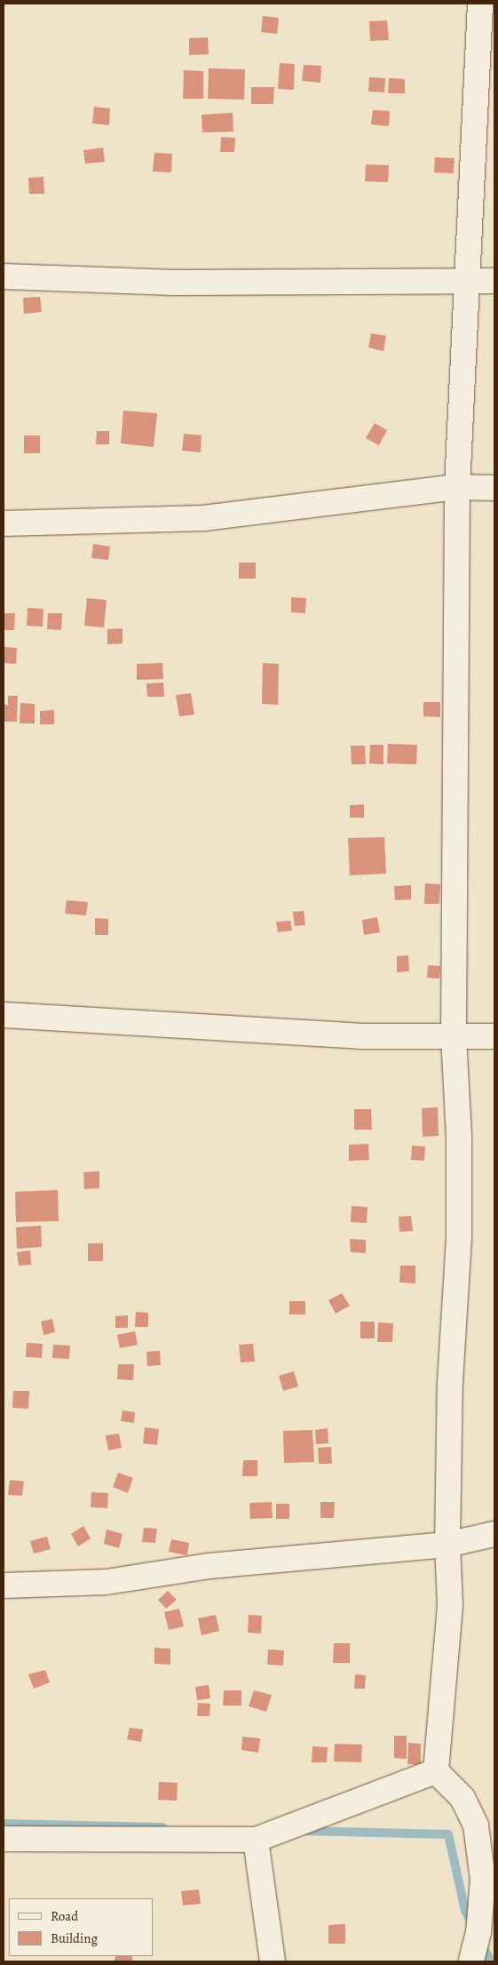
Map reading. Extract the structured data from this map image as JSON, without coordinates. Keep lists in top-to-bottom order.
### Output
{
  "legend": ["Road", "Building"]
}
